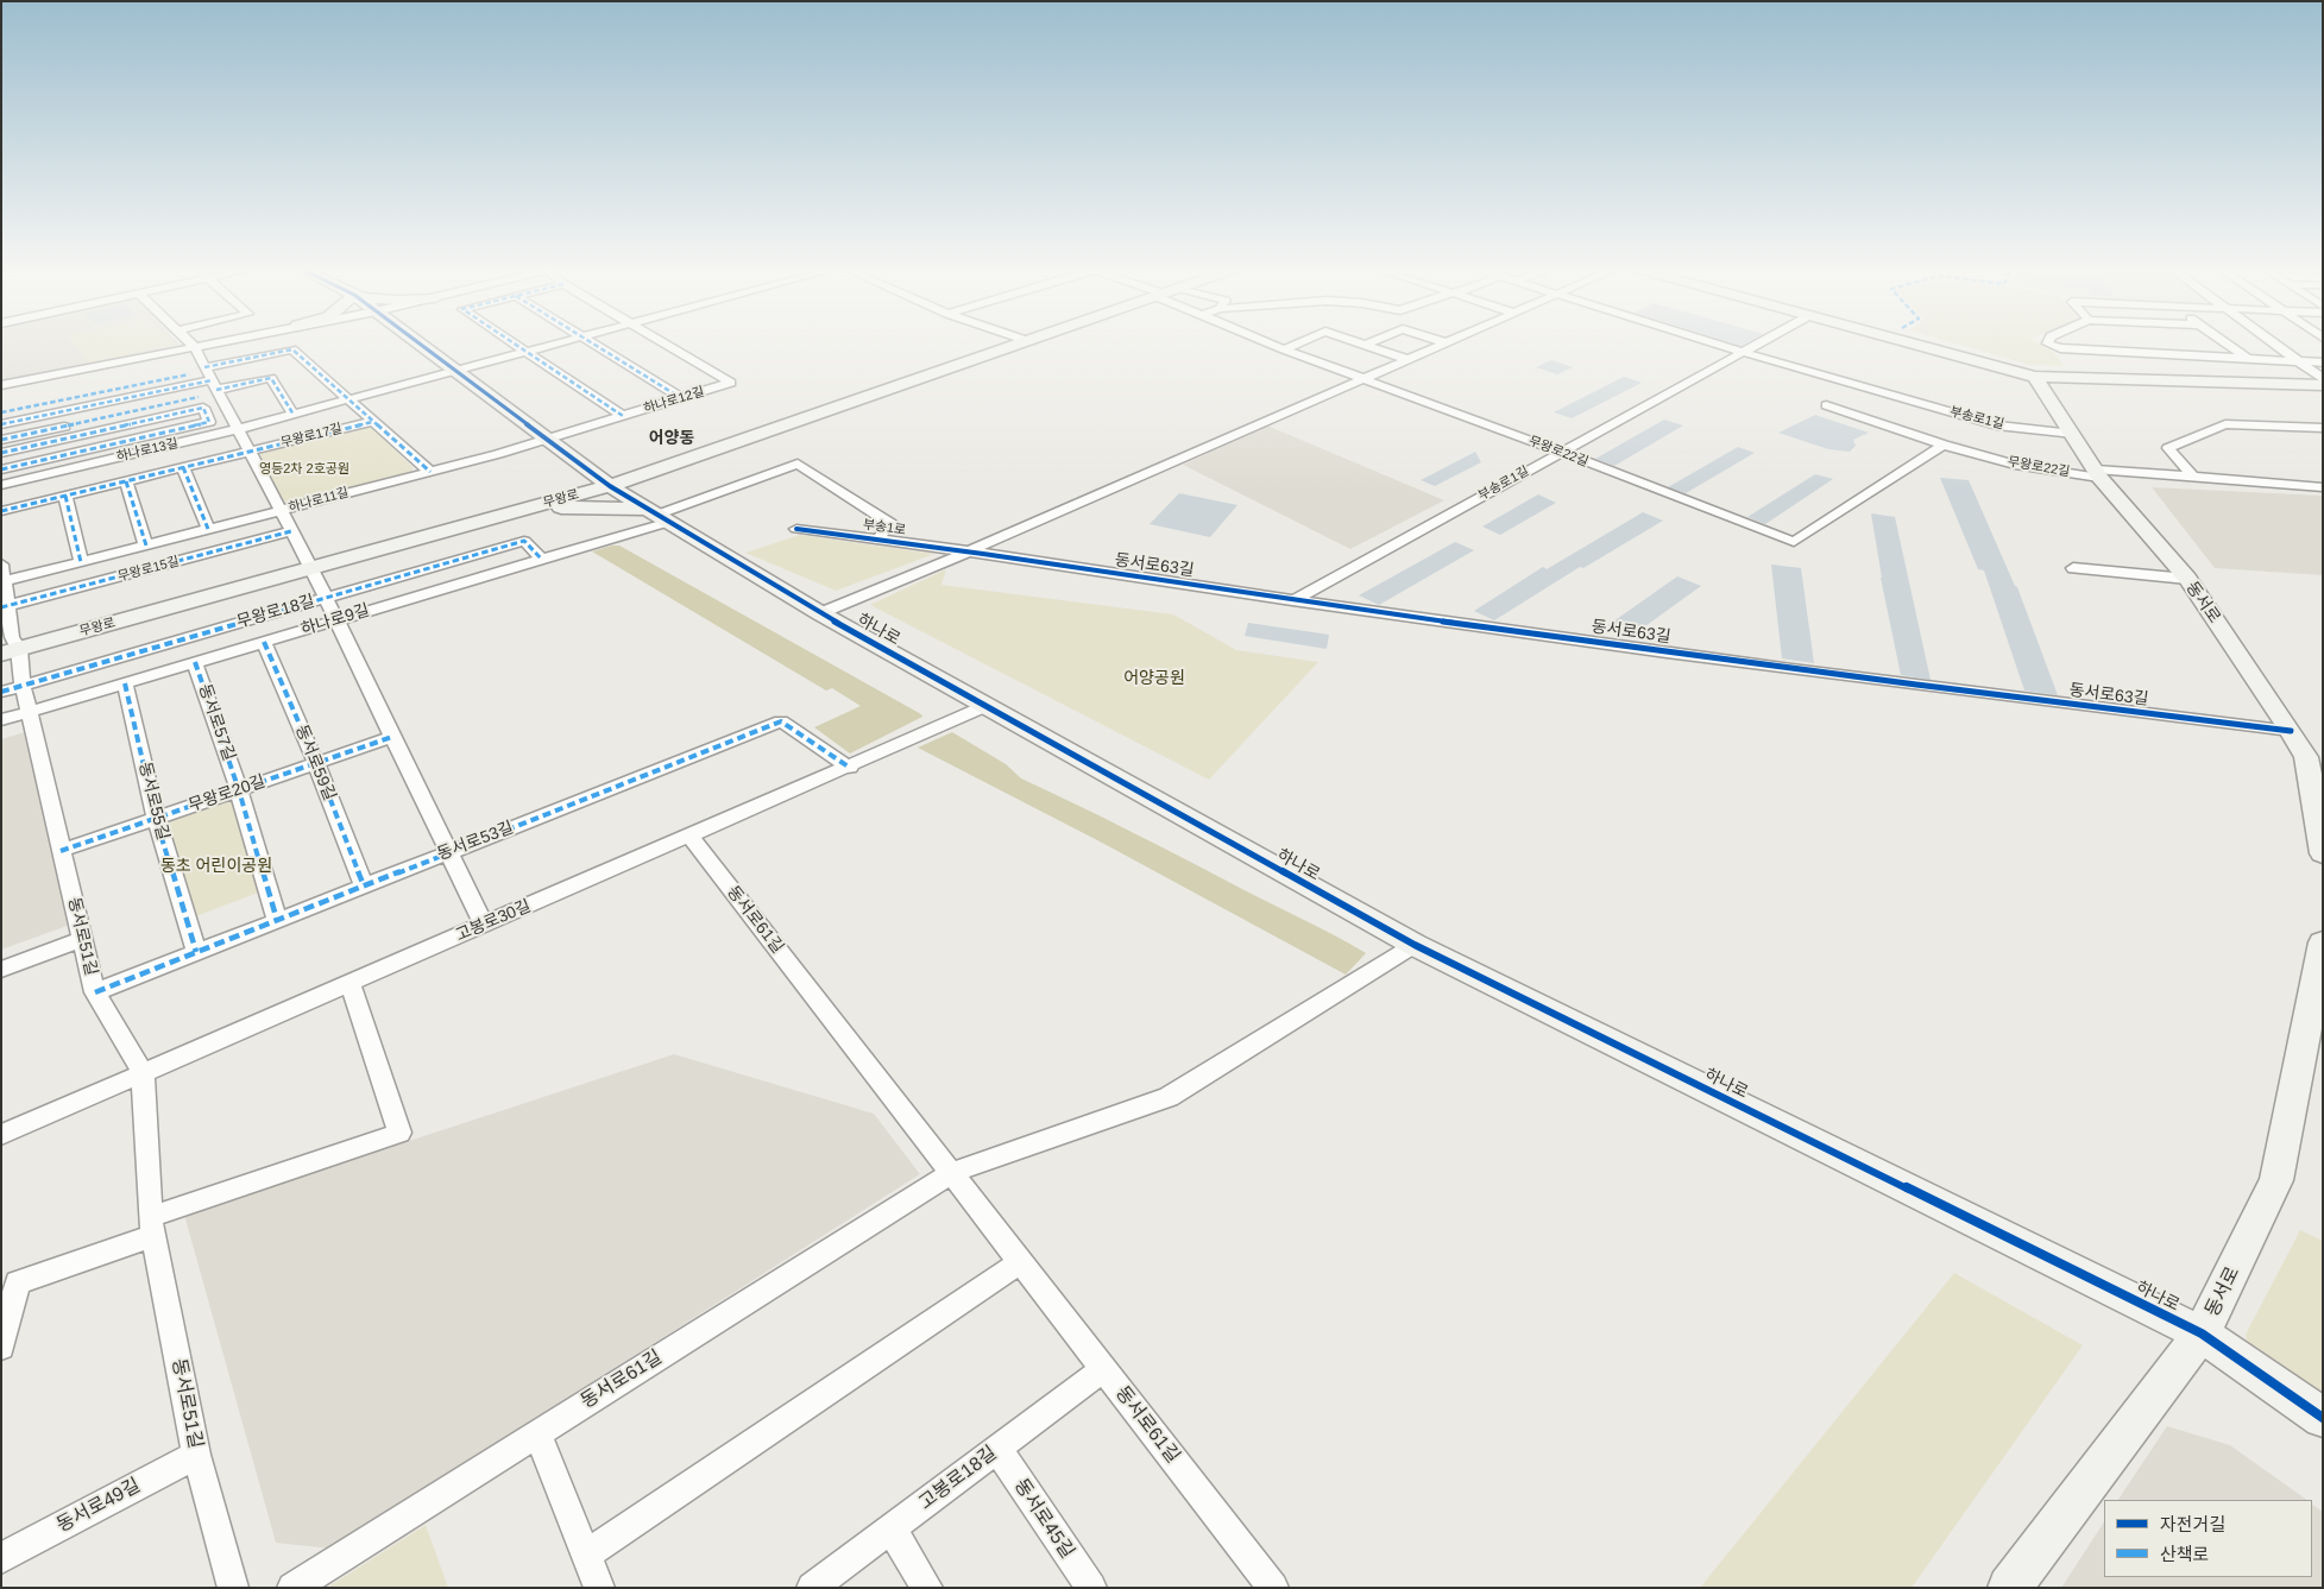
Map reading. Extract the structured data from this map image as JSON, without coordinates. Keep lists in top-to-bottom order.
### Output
{
  "streets": {
    "street": [
      "하나로12길",
      "부송로1길",
      "무왕로17길",
      "하나로13길",
      "무왕로22길",
      "무왕로",
      "하나로11길",
      "부송1로",
      "동서로63길",
      "무왕로15길",
      "동서로",
      "무왕로18길",
      "하나로9길",
      "하나로",
      "동서로57길",
      "동서로59길",
      "무왕로20길",
      "동서로55길",
      "동서로53길",
      "동서로61길",
      "고봉로30길",
      "동서로51길",
      "고봉로18길",
      "동서로49길",
      "동서로45길"
    ]
  },
  "crossings": [
    ["하나로12길", "하나로11길"],
    ["하나로12길", "하나로"],
    ["부송로1길", "무왕로22길"],
    ["부송로1길", "동서로63길"],
    ["부송로1길", "동서로"],
    ["하나로13길", "하나로"],
    ["무왕로22길", "동서로"],
    ["무왕로", "하나로"],
    ["무왕로", "동서로51길"],
    ["하나로11길", "하나로"],
    ["부송1로", "동서로63길"],
    ["동서로63길", "동서로"],
    ["동서로", "하나로"],
    ["무왕로18길", "하나로9길"],
    ["무왕로18길", "동서로51길"],
    ["하나로9길", "하나로"],
    ["하나로9길", "동서로57길"],
    ["하나로9길", "동서로59길"],
    ["하나로9길", "동서로55길"],
    ["하나로9길", "동서로51길"],
    ["하나로", "고봉로30길"],
    ["동서로57길", "무왕로20길"],
    ["동서로57길", "동서로53길"],
    ["동서로59길", "무왕로20길"],
    ["동서로59길", "동서로53길"],
    ["무왕로20길", "동서로55길"],
    ["무왕로20길", "동서로51길"],
    ["동서로55길", "동서로53길"],
    ["동서로53길", "고봉로30길"],
    ["동서로53길", "동서로51길"],
    ["동서로61길", "고봉로30길"],
    ["동서로61길", "고봉로18길"],
    ["고봉로30길", "동서로51길"],
    ["동서로51길", "동서로49길"],
    ["고봉로18길", "동서로45길"]
  ],
  "districts": ["어양동"],
  "parks": ["영등2차 2호공원", "어양공원", "동초 어린이공원"],
  "legend": ["자전거길", "산책로"]
}
